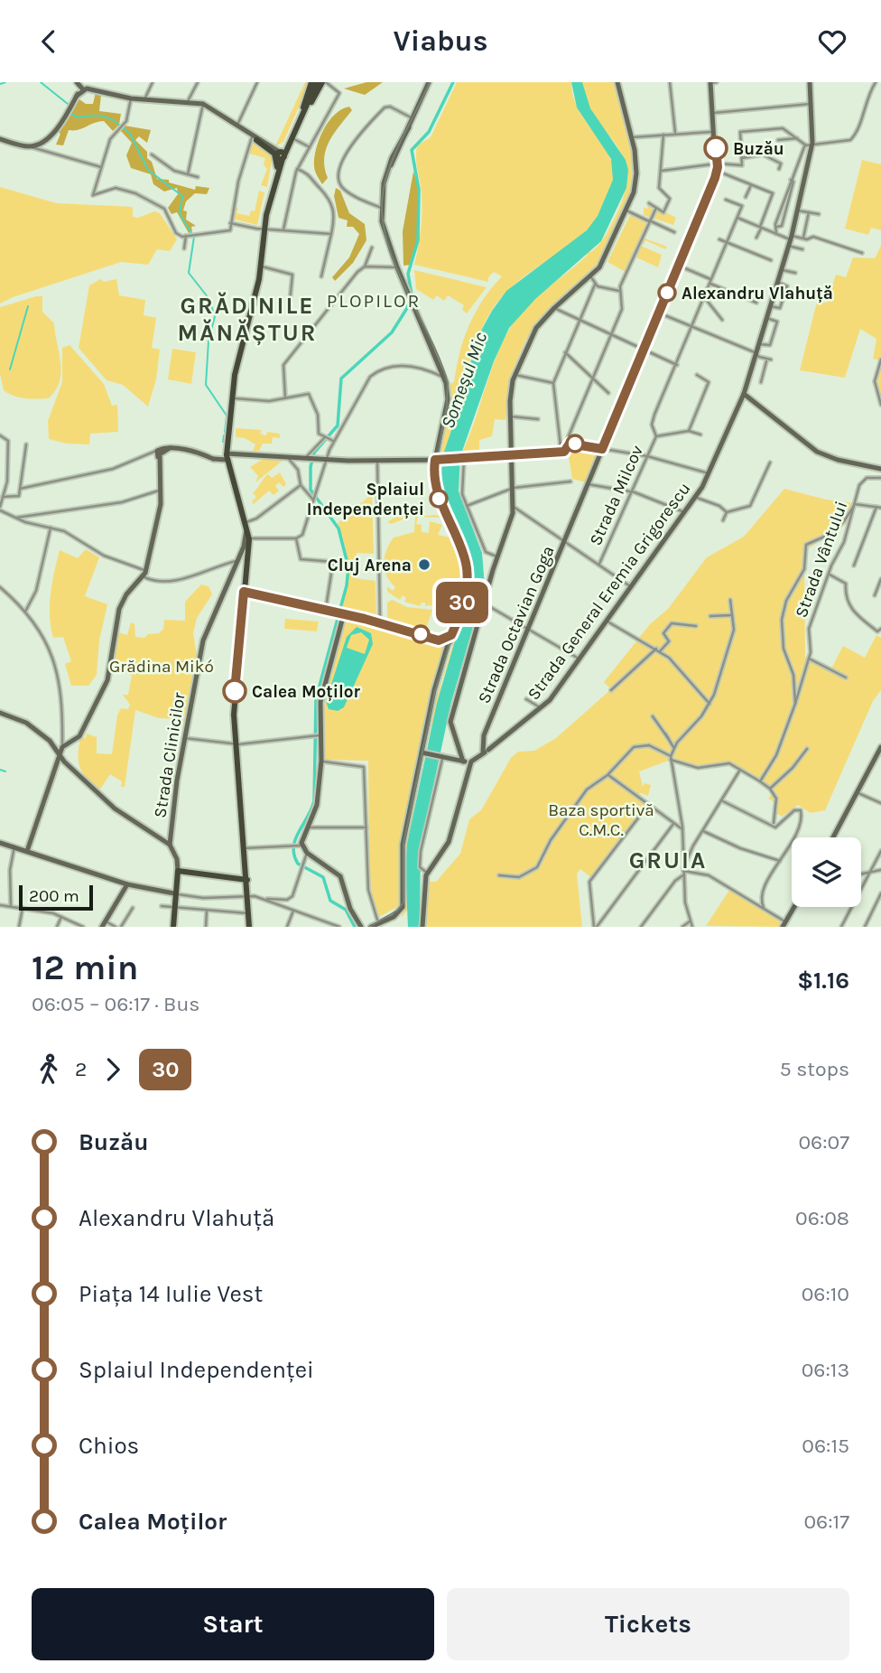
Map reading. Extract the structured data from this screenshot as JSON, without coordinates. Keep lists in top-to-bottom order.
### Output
{
  "streets": {
    "main road": ["Strada General Eremia Grigorescu", "Strada Octavian Goga", "Strada Clinicilor"],
    "street": ["Strada Milcov", "Strada Vântului"]
  },
  "crossings": [
    ["Strada General Eremia Grigorescu", "Strada Octavian Goga"]
  ],
  "districts": ["PLOPILOR", "GRĂDINILE MĂNĂȘTUR", "GRUIA"],
  "water": ["Someșul Mic"],
  "parks": ["Grădina Mikó", "Baza sportivă C.M.C."],
  "places": [
    "Buzău",
    "Alexandru Vlahuță",
    "Splaiul Independenței",
    "Cluj Arena",
    "Calea Moților"
  ],
  "lines": ["bus line 30"],
  "scale_bar": "200 m",
  "page": {
    "header": "Viabus",
    "on_map": "30",
    "scale": "200 m",
    "heading": ["12 min", "06:05 – 06:17 · Bus", "$1.16"],
    "legs": ["2", "30", "5 stops"],
    "list": [
      {
        "name": "Buzău",
        "value": "06:07"
      },
      {
        "name": "Alexandru Vlahuță",
        "value": "06:08"
      },
      {
        "name": "Piața 14 Iulie Vest",
        "value": "06:10"
      },
      {
        "name": "Splaiul Independenței",
        "value": "06:13"
      },
      {
        "name": "Chios",
        "value": "06:15"
      },
      {
        "name": "Calea Moților",
        "value": "06:17"
      }
    ],
    "buttons": ["Start", "Tickets"]
  }
}
